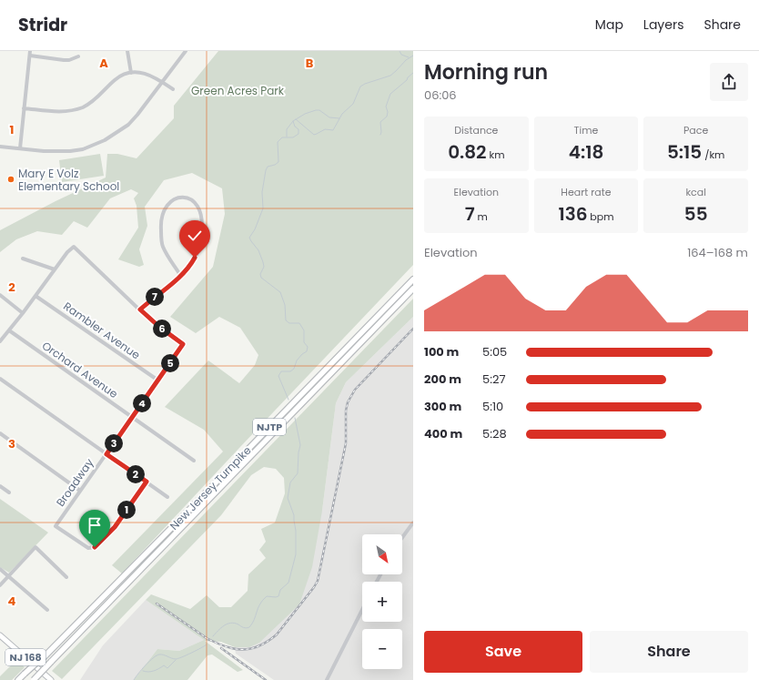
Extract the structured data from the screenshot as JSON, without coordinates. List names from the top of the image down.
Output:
{
  "streets": {
    "highway": ["NJTP", "New Jersey Turnpike"],
    "main road": ["NJ 168"],
    "street": ["Rambler Avenue", "Orchard Avenue", "Broadway"]
  },
  "crossings": [
    ["Rambler Avenue", "Broadway"],
    ["Orchard Avenue", "Broadway"]
  ],
  "parks": ["Green Acres Park"],
  "places": ["Mary E Volz Elementary School"],
  "north": "bottom right",
  "page": {
    "header": "Stridr",
    "nav": ["Map", "Layers", "Share"],
    "heading": ["Morning run", "06:06"],
    "stats": [
      ["Distance", "0.82 km"],
      ["Time", "4:18"],
      ["Pace", "5:15 /km"],
      ["Elevation", "7 m"],
      ["Heart rate", "136 bpm"],
      ["kcal", "55"]
    ],
    "chart": ["Elevation", "164–168 m"],
    "pins": [
      "7",
      "6",
      "5",
      "4",
      "3",
      "2",
      "1"
    ],
    "list": [
      {
        "name": "100 m",
        "note": "5:05"
      },
      {
        "name": "200 m",
        "note": "5:27"
      },
      {
        "name": "300 m",
        "note": "5:10"
      },
      {
        "name": "400 m",
        "note": "5:28"
      }
    ],
    "map_buttons": ["+", "−"],
    "buttons": ["Save", "Share"]
  },
  "grid": {
    "columns": ["A", "B"],
    "rows": [
      "1",
      "2",
      "3",
      "4"
    ]
  }
}
